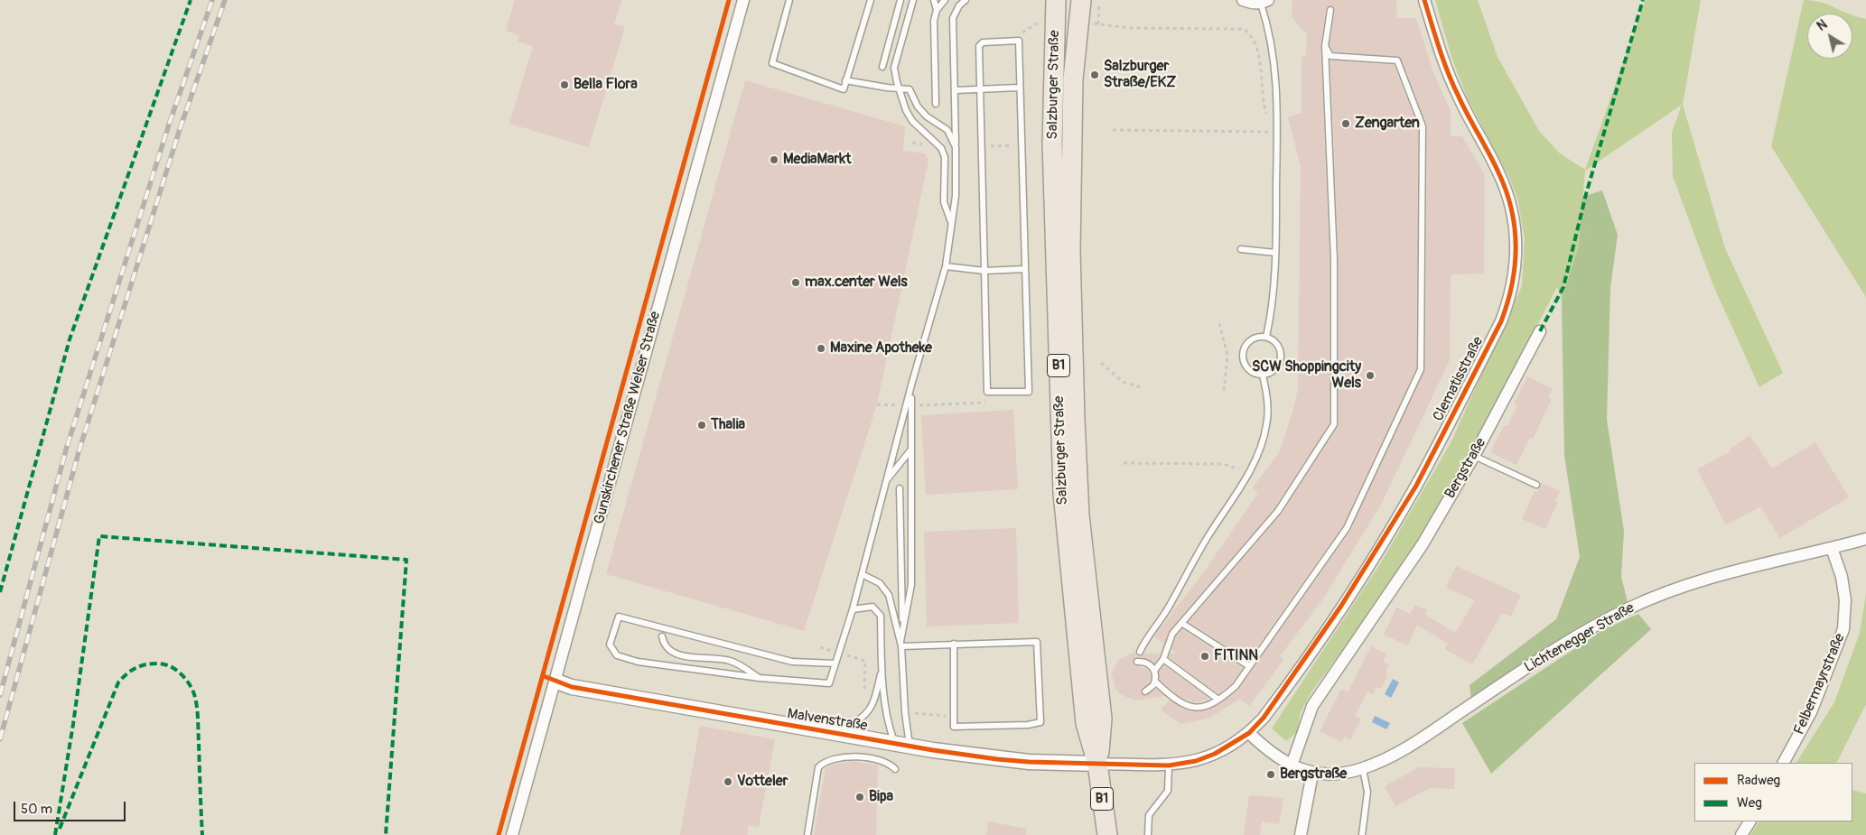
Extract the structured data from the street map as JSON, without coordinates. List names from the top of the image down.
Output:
{
  "streets": {
    "main road": ["Salzburger Straße", "B1"],
    "street": [
      "Clematisstraße",
      "Gunskirchener Straße Welser Straße",
      "Bergstraße",
      "Lichtenegger Straße",
      "Felbermayrstraße",
      "Malvenstraße"
    ]
  },
  "crossings": [
    ["Salzburger Straße", "Malvenstraße"],
    ["Clematisstraße", "Lichtenegger Straße"],
    ["Gunskirchener Straße Welser Straße", "Malvenstraße"],
    ["Bergstraße", "Lichtenegger Straße"],
    ["Lichtenegger Straße", "Felbermayrstraße"]
  ],
  "places": [
    "Salzburger Straße/EKZ",
    "Bella Flora",
    "Zengarten",
    "MediaMarkt",
    "max.center Wels",
    "Maxine Apotheke",
    "SCW Shoppingcity Wels",
    "Thalia",
    "FITINN",
    "Bergstraße",
    "Votteler",
    "Bipa"
  ],
  "legend": ["Radweg", "Weg"],
  "scale_bar": "50 m",
  "north": "top left"
}
